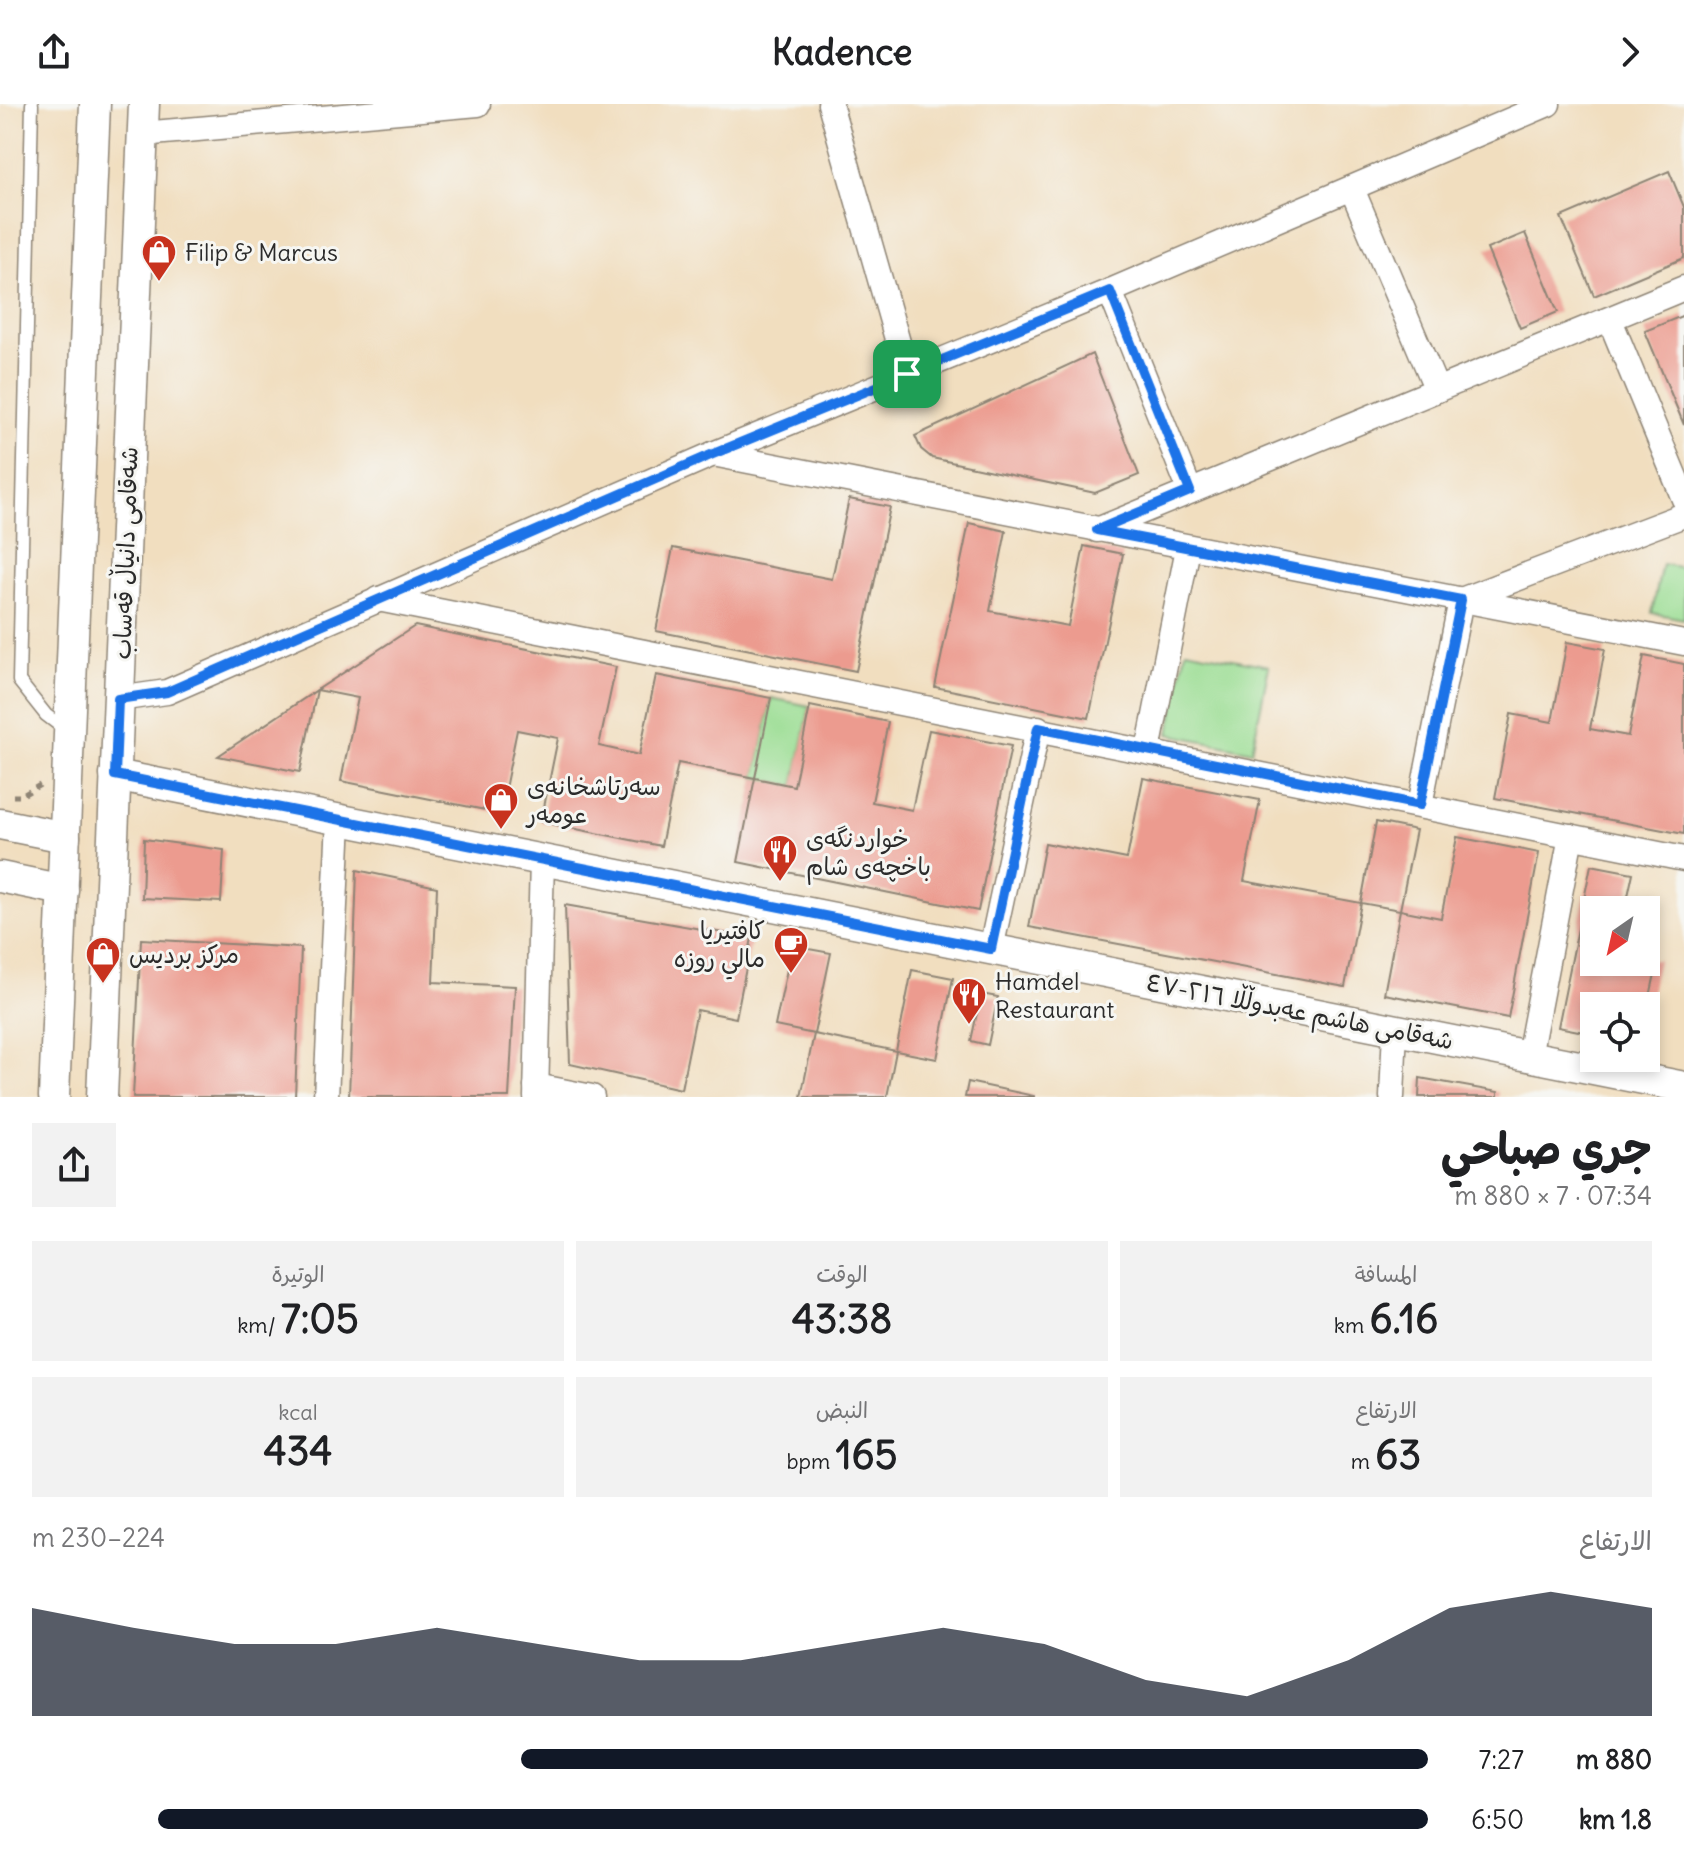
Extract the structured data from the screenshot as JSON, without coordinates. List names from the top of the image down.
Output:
{
  "streets": {
    "street": ["شەقامی دانیاڵ قەساب", "شەقامی هاشم عەبدوڵڵا ٢١٦-٤٧"]
  },
  "crossings": [
    ["شەقامی دانیاڵ قەساب", "شەقامی هاشم عەبدوڵڵا ٢١٦-٤٧"]
  ],
  "places": {
    "shop": ["Filip & Marcus", "سەرتاشخانەی عومەر", "مرکز بردیس"],
    "restaurant": ["خواردنگەی باخچەی شام", "Hamdel Restaurant"],
    "cafe": ["كافتيريا مالي روزه"]
  },
  "north": "bottom left",
  "page": {
    "header": "Kadence",
    "heading": ["جري صباحي", "07:34 · 7 × 880 m"],
    "stats": [
      ["المسافة", "6.16 km"],
      ["الوقت", "43:38"],
      ["الوتيرة", "7:05 /km"],
      ["الارتفاع", "63 m"],
      ["النبض", "165 bpm"],
      ["kcal", "434"]
    ],
    "chart": ["الارتفاع", "224–230 m"],
    "list": [
      {
        "name": "880 m",
        "note": "7:27"
      },
      {
        "name": "1.8 km",
        "note": "6:50"
      }
    ]
  }
}
